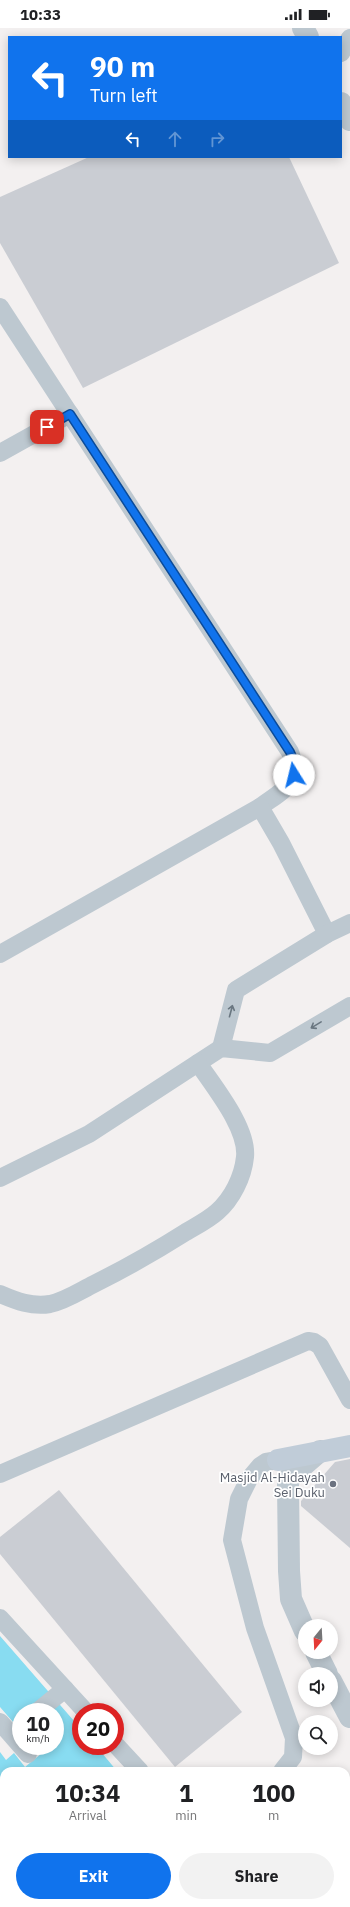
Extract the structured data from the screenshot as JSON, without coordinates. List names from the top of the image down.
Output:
{
  "places": ["Masjid Al-Hidayah Sei Duku"],
  "north": "bottom",
  "page": {
    "status": "10:33",
    "turn": ["90 m", "Turn left"],
    "speed": "10 km/h",
    "limit": "20",
    "eta": [
      "10:34",
      "Arrival",
      "1",
      "min",
      "100",
      "m"
    ],
    "buttons": ["Exit", "Share"]
  }
}
